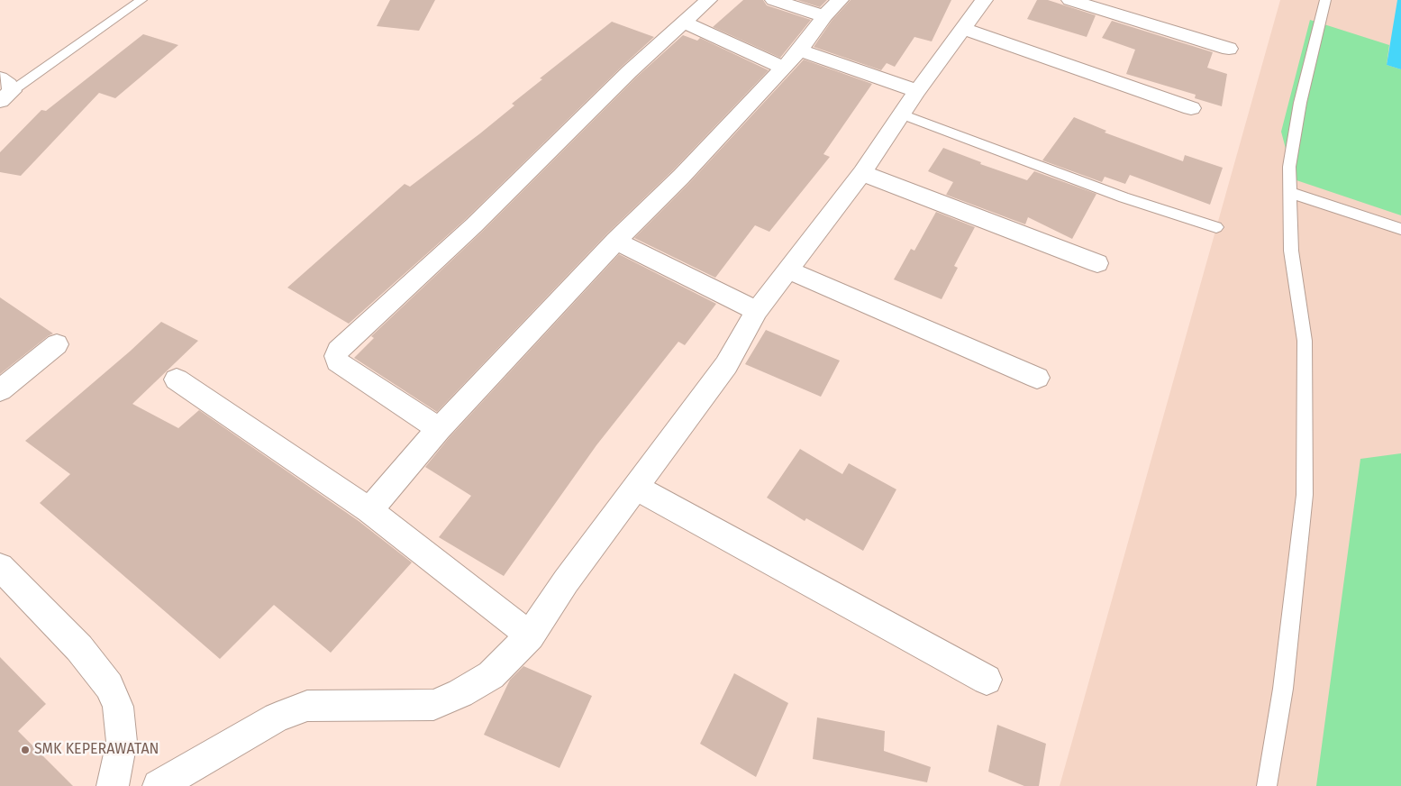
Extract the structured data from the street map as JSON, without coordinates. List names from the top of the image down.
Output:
{
  "places": ["SMK KEPERAWATAN"]
}
